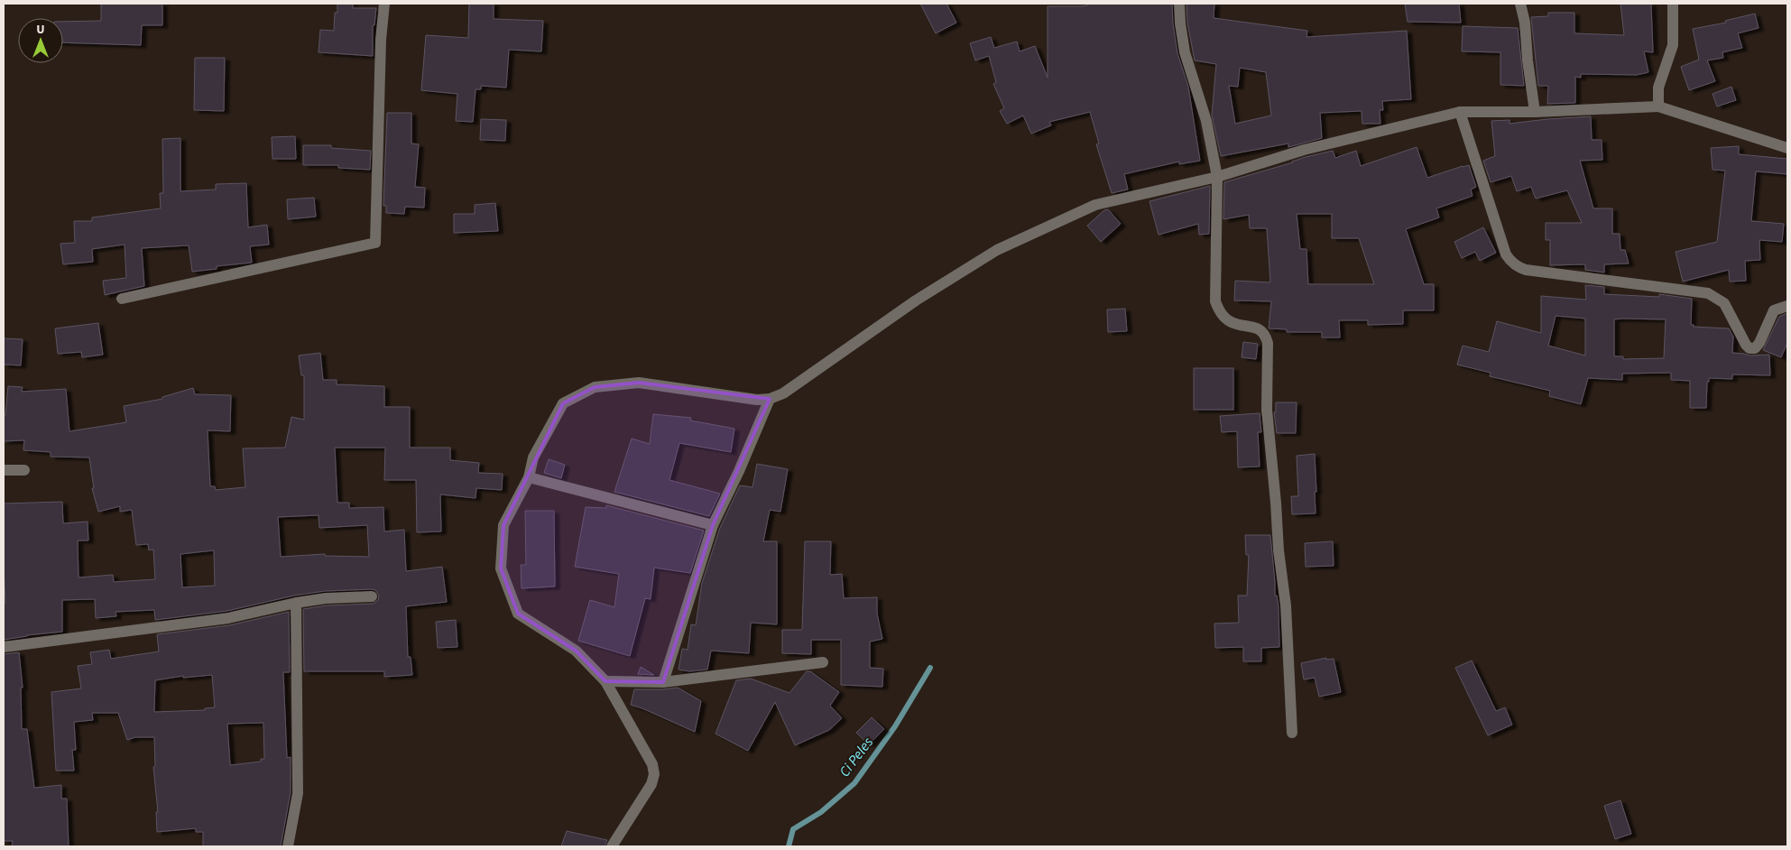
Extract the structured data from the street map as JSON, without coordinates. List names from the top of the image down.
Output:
{
  "water": ["Ci Peles"],
  "north": "top"
}
